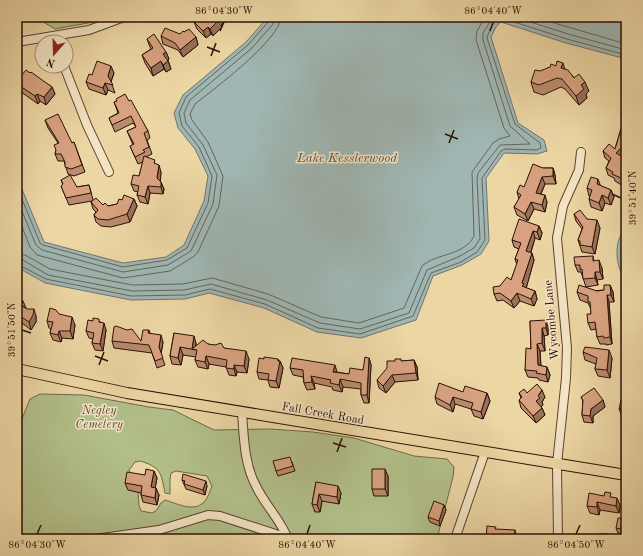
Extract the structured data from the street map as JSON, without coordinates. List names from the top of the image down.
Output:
{
  "streets": {
    "main road": ["Fall Creek Road"],
    "street": ["Wycombe Lane"]
  },
  "crossings": [
    ["Wycombe Lane", "Fall Creek Road"]
  ],
  "water": ["Lake Kesslerwood"],
  "parks": ["Negley Cemetery"],
  "north": "bottom",
  "coordinates": [
    "86°04'30\"W",
    "86°04'40\"W",
    "39°51'40\"N",
    "39°51'50\"N",
    "86°04'50\"W"
  ]
}
